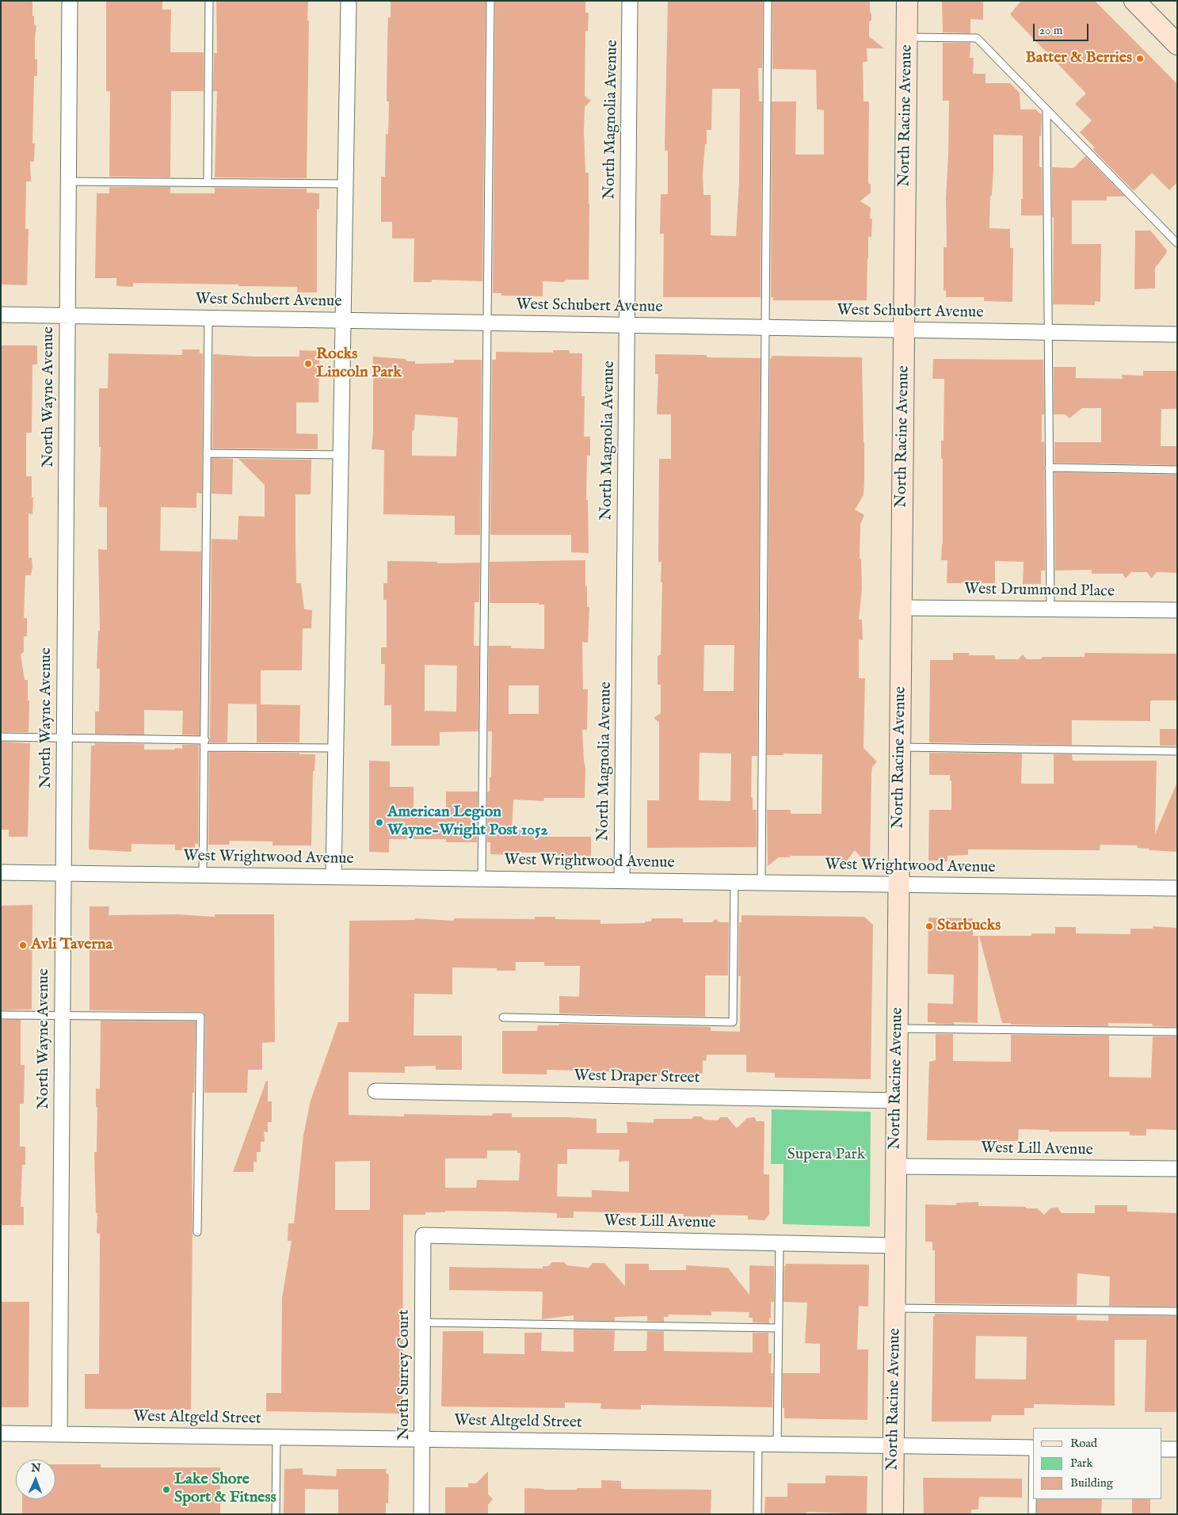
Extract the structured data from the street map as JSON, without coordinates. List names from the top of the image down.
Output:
{
  "streets": {
    "street": [
      "North Racine Avenue",
      "North Magnolia Avenue",
      "West Schubert Avenue",
      "North Wayne Avenue",
      "West Drummond Place",
      "West Wrightwood Avenue",
      "West Draper Street",
      "West Lill Avenue",
      "North Surrey Court",
      "West Altgeld Street"
    ]
  },
  "crossings": [
    ["North Racine Avenue", "West Schubert Avenue"],
    ["North Racine Avenue", "West Drummond Place"],
    ["North Racine Avenue", "West Wrightwood Avenue"],
    ["North Racine Avenue", "West Draper Street"],
    ["North Racine Avenue", "West Lill Avenue"],
    ["North Racine Avenue", "West Altgeld Street"],
    ["North Magnolia Avenue", "West Schubert Avenue"],
    ["North Magnolia Avenue", "West Wrightwood Avenue"],
    ["West Schubert Avenue", "North Wayne Avenue"],
    ["North Wayne Avenue", "West Wrightwood Avenue"],
    ["North Wayne Avenue", "West Altgeld Street"],
    ["West Lill Avenue", "North Surrey Court"],
    ["North Surrey Court", "West Altgeld Street"]
  ],
  "parks": ["Supera Park"],
  "places": [
    "Batter & Berries",
    "Rocks Lincoln Park",
    "American Legion Wayne-Wright Post 1052",
    "Starbucks",
    "Avli Taverna",
    "Lake Shore Sport & Fitness"
  ],
  "legend": ["Road", "Park", "Building"],
  "scale_bar": "20 m",
  "north": "top"
}
